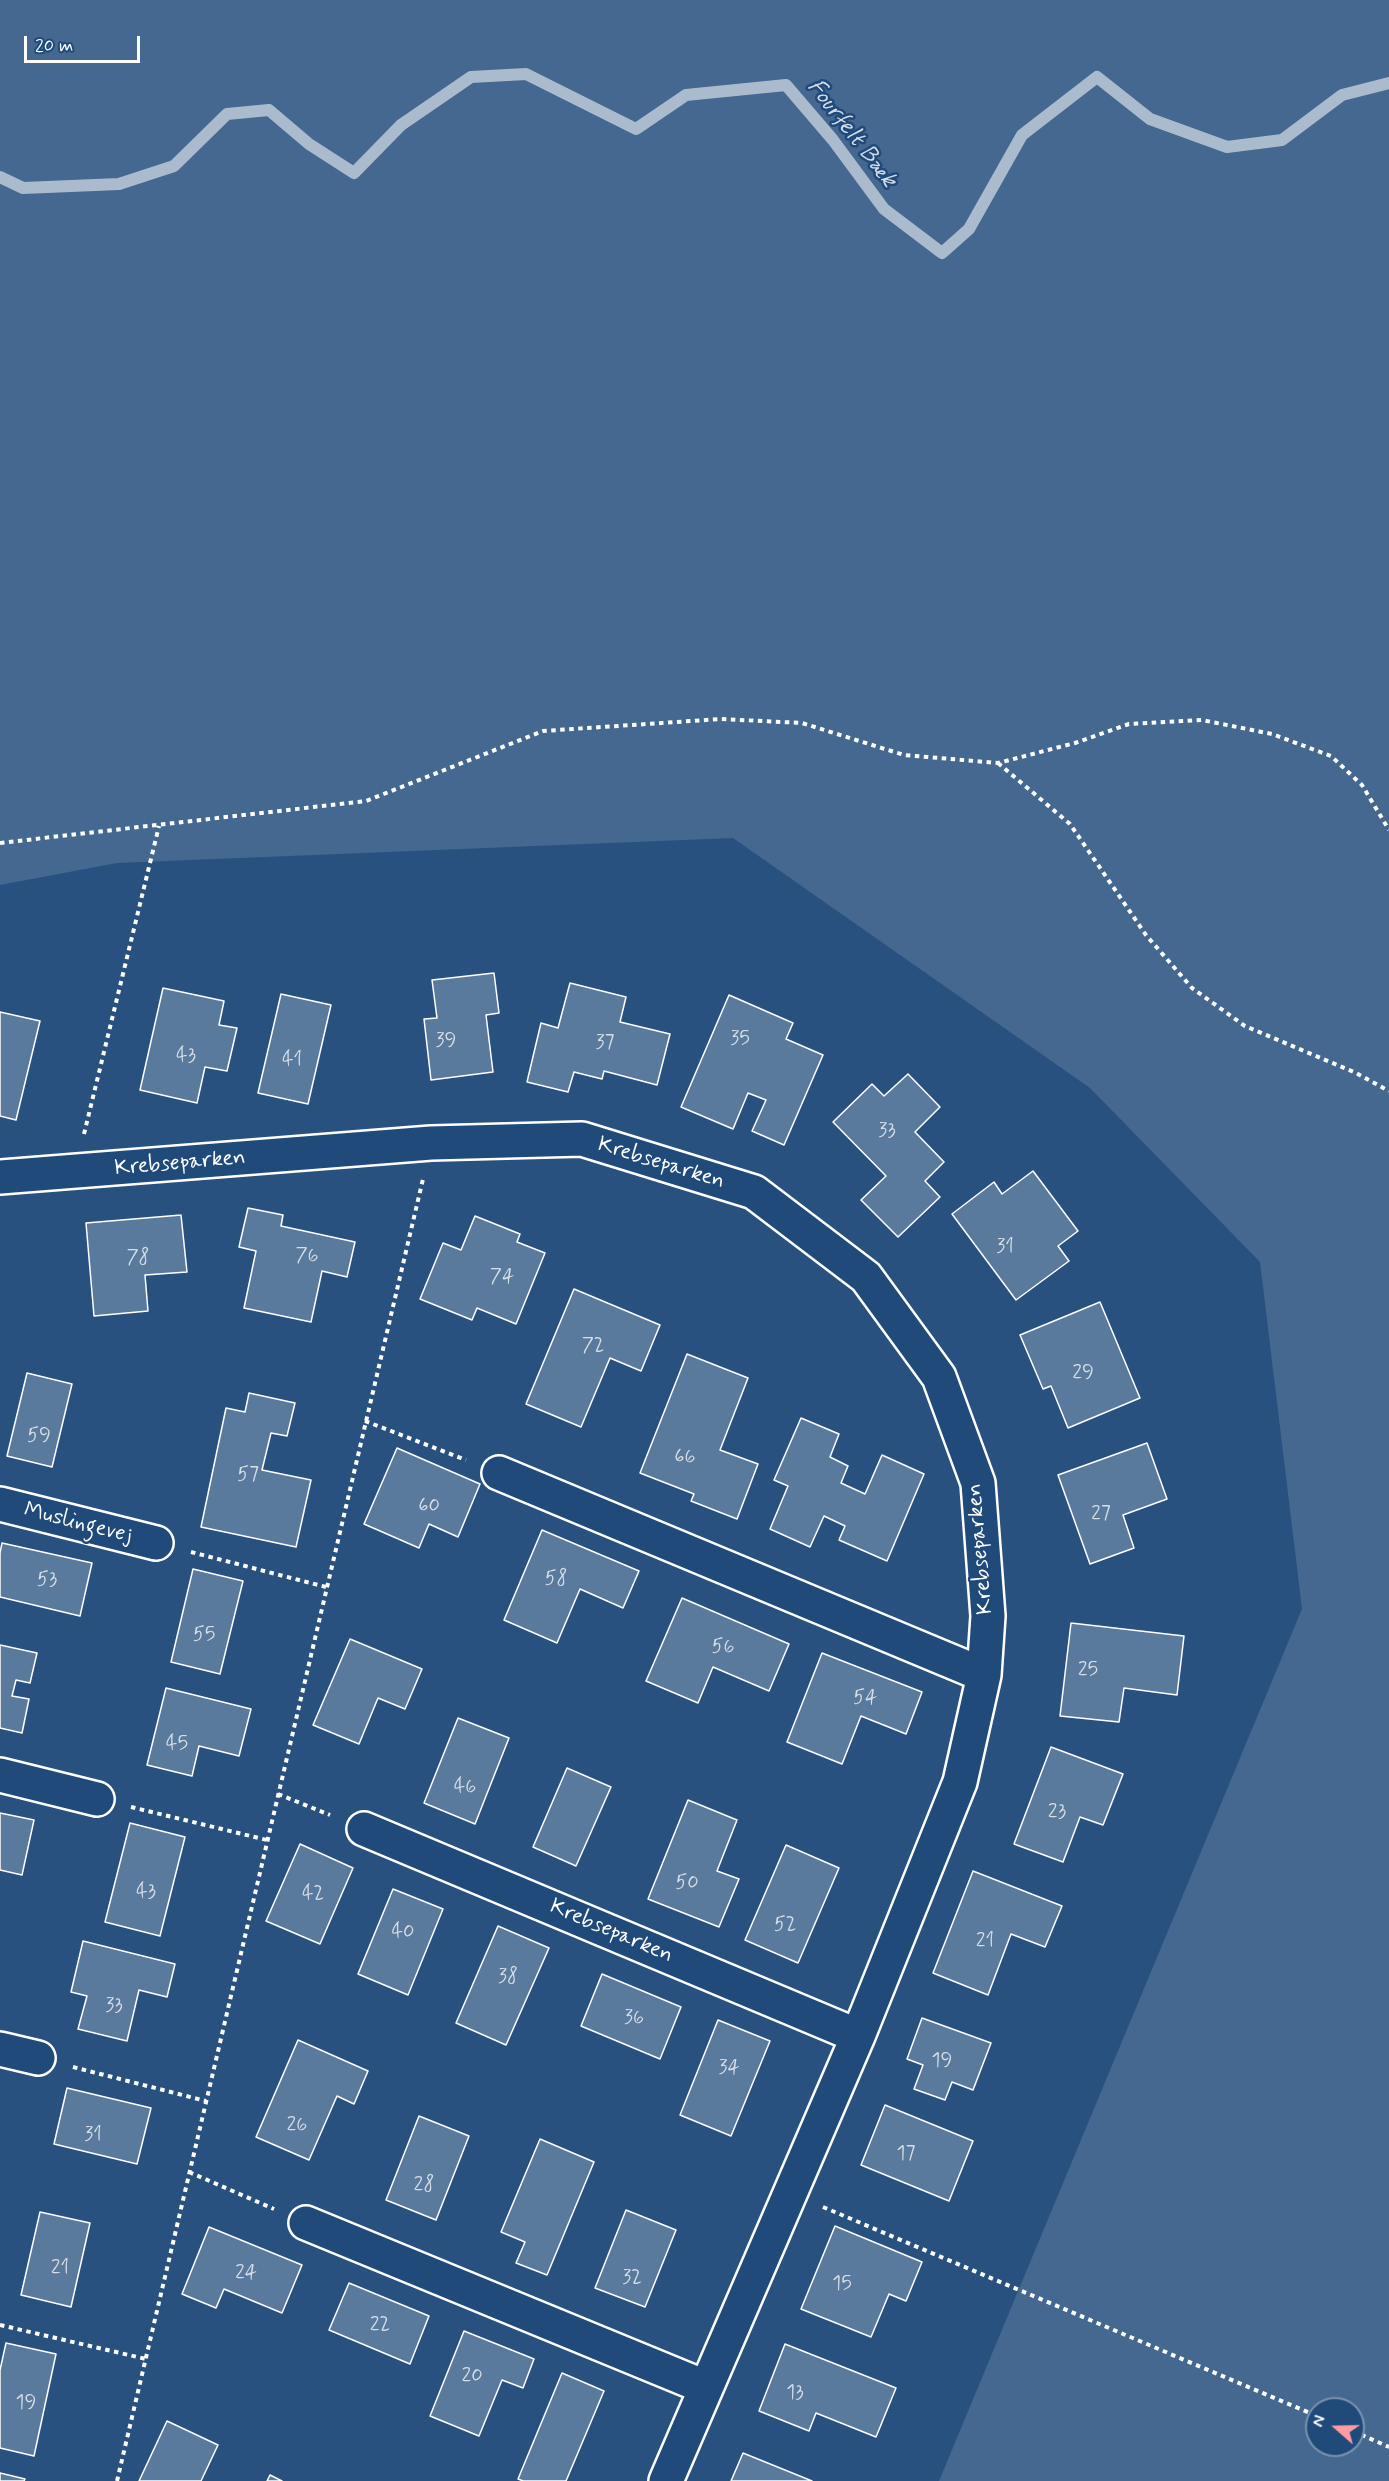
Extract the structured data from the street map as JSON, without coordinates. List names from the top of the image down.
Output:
{
  "streets": {
    "street": ["Krebseparken", "Muslingevej"]
  },
  "water": ["Fourfelt Bæk"],
  "house_numbers": [
    "35",
    "39",
    "37",
    "43",
    "41",
    "33",
    "31",
    "76",
    "78",
    "74",
    "72",
    "29",
    "59",
    "66",
    "57",
    "60",
    "27",
    "58",
    "53",
    "55",
    "56",
    "25",
    "54",
    "45",
    "46",
    "23",
    "50",
    "43",
    "42",
    "52",
    "40",
    "21",
    "38",
    "33",
    "36",
    "19",
    "34",
    "26",
    "31",
    "17",
    "28",
    "21",
    "24",
    "32",
    "15",
    "22",
    "20",
    "13",
    "19"
  ],
  "scale_bar": "20 m",
  "north": "left"
}
